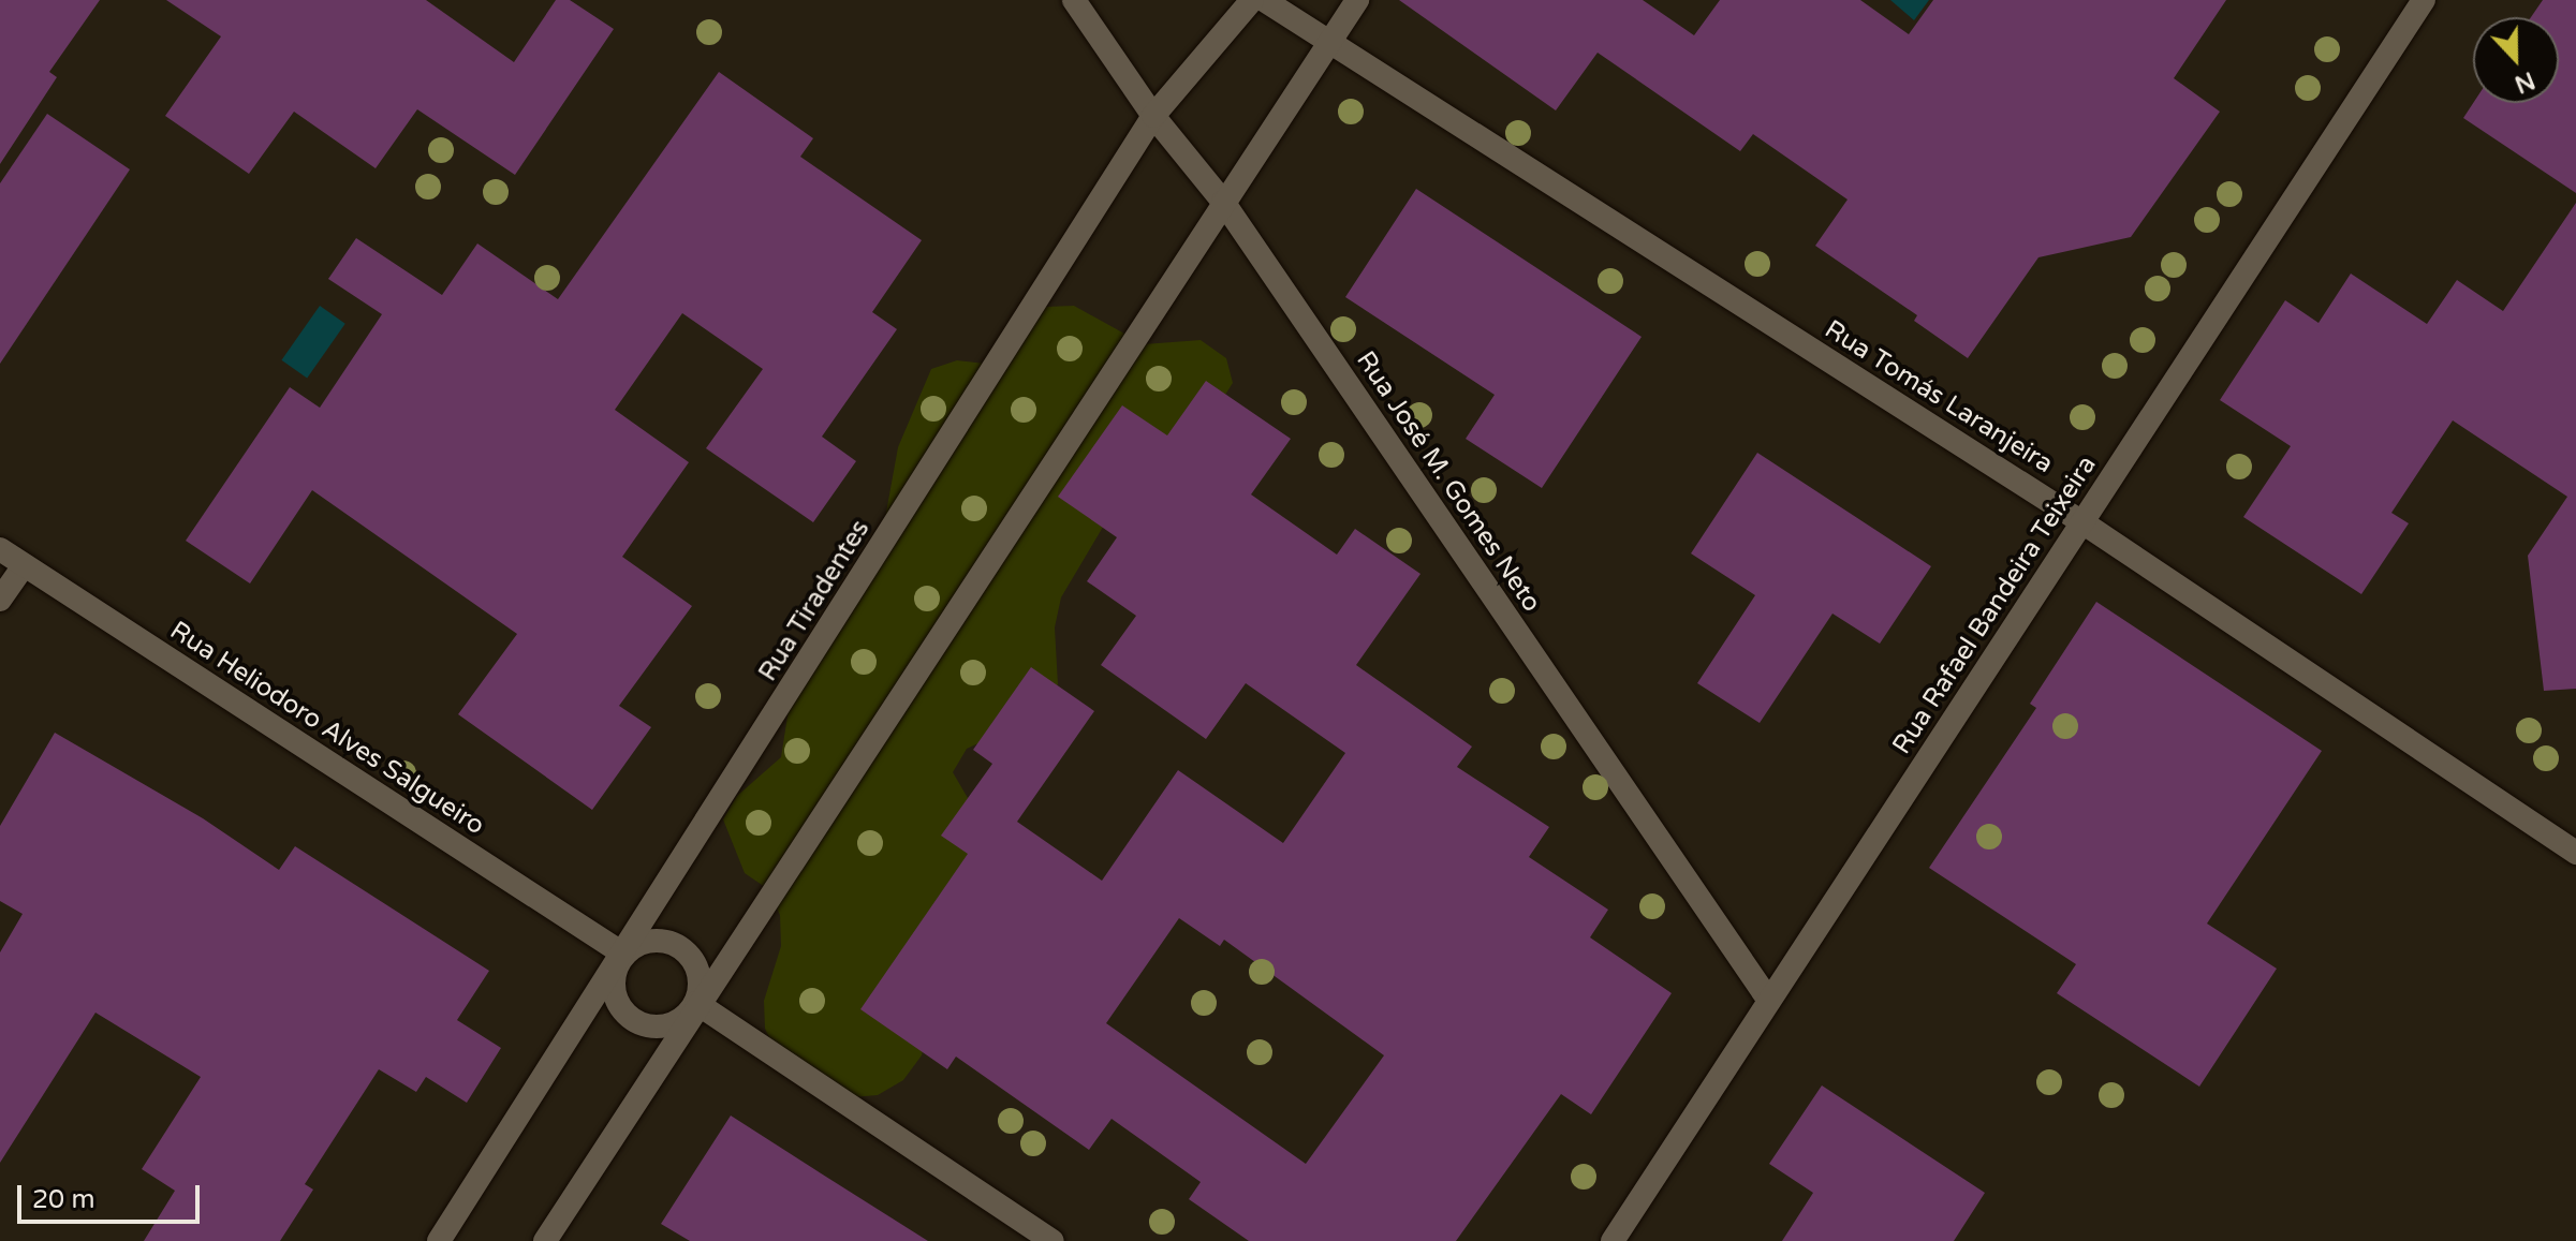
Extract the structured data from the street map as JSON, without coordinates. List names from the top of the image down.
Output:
{
  "streets": {
    "main road": [
      "Rua Tomás Laranjeira",
      "Rua José M. Gomes Neto",
      "Rua Tiradentes",
      "Rua Rafael Bandeira Teixeira",
      "Rua Heliodoro Alves Salgueiro"
    ]
  },
  "crossings": [
    ["Rua Tomás Laranjeira", "Rua Rafael Bandeira Teixeira"],
    ["Rua José M. Gomes Neto", "Rua Tiradentes"],
    ["Rua José M. Gomes Neto", "Rua Rafael Bandeira Teixeira"],
    ["Rua Tiradentes", "Rua Heliodoro Alves Salgueiro"]
  ],
  "scale_bar": "20 m",
  "north": "bottom"
}
